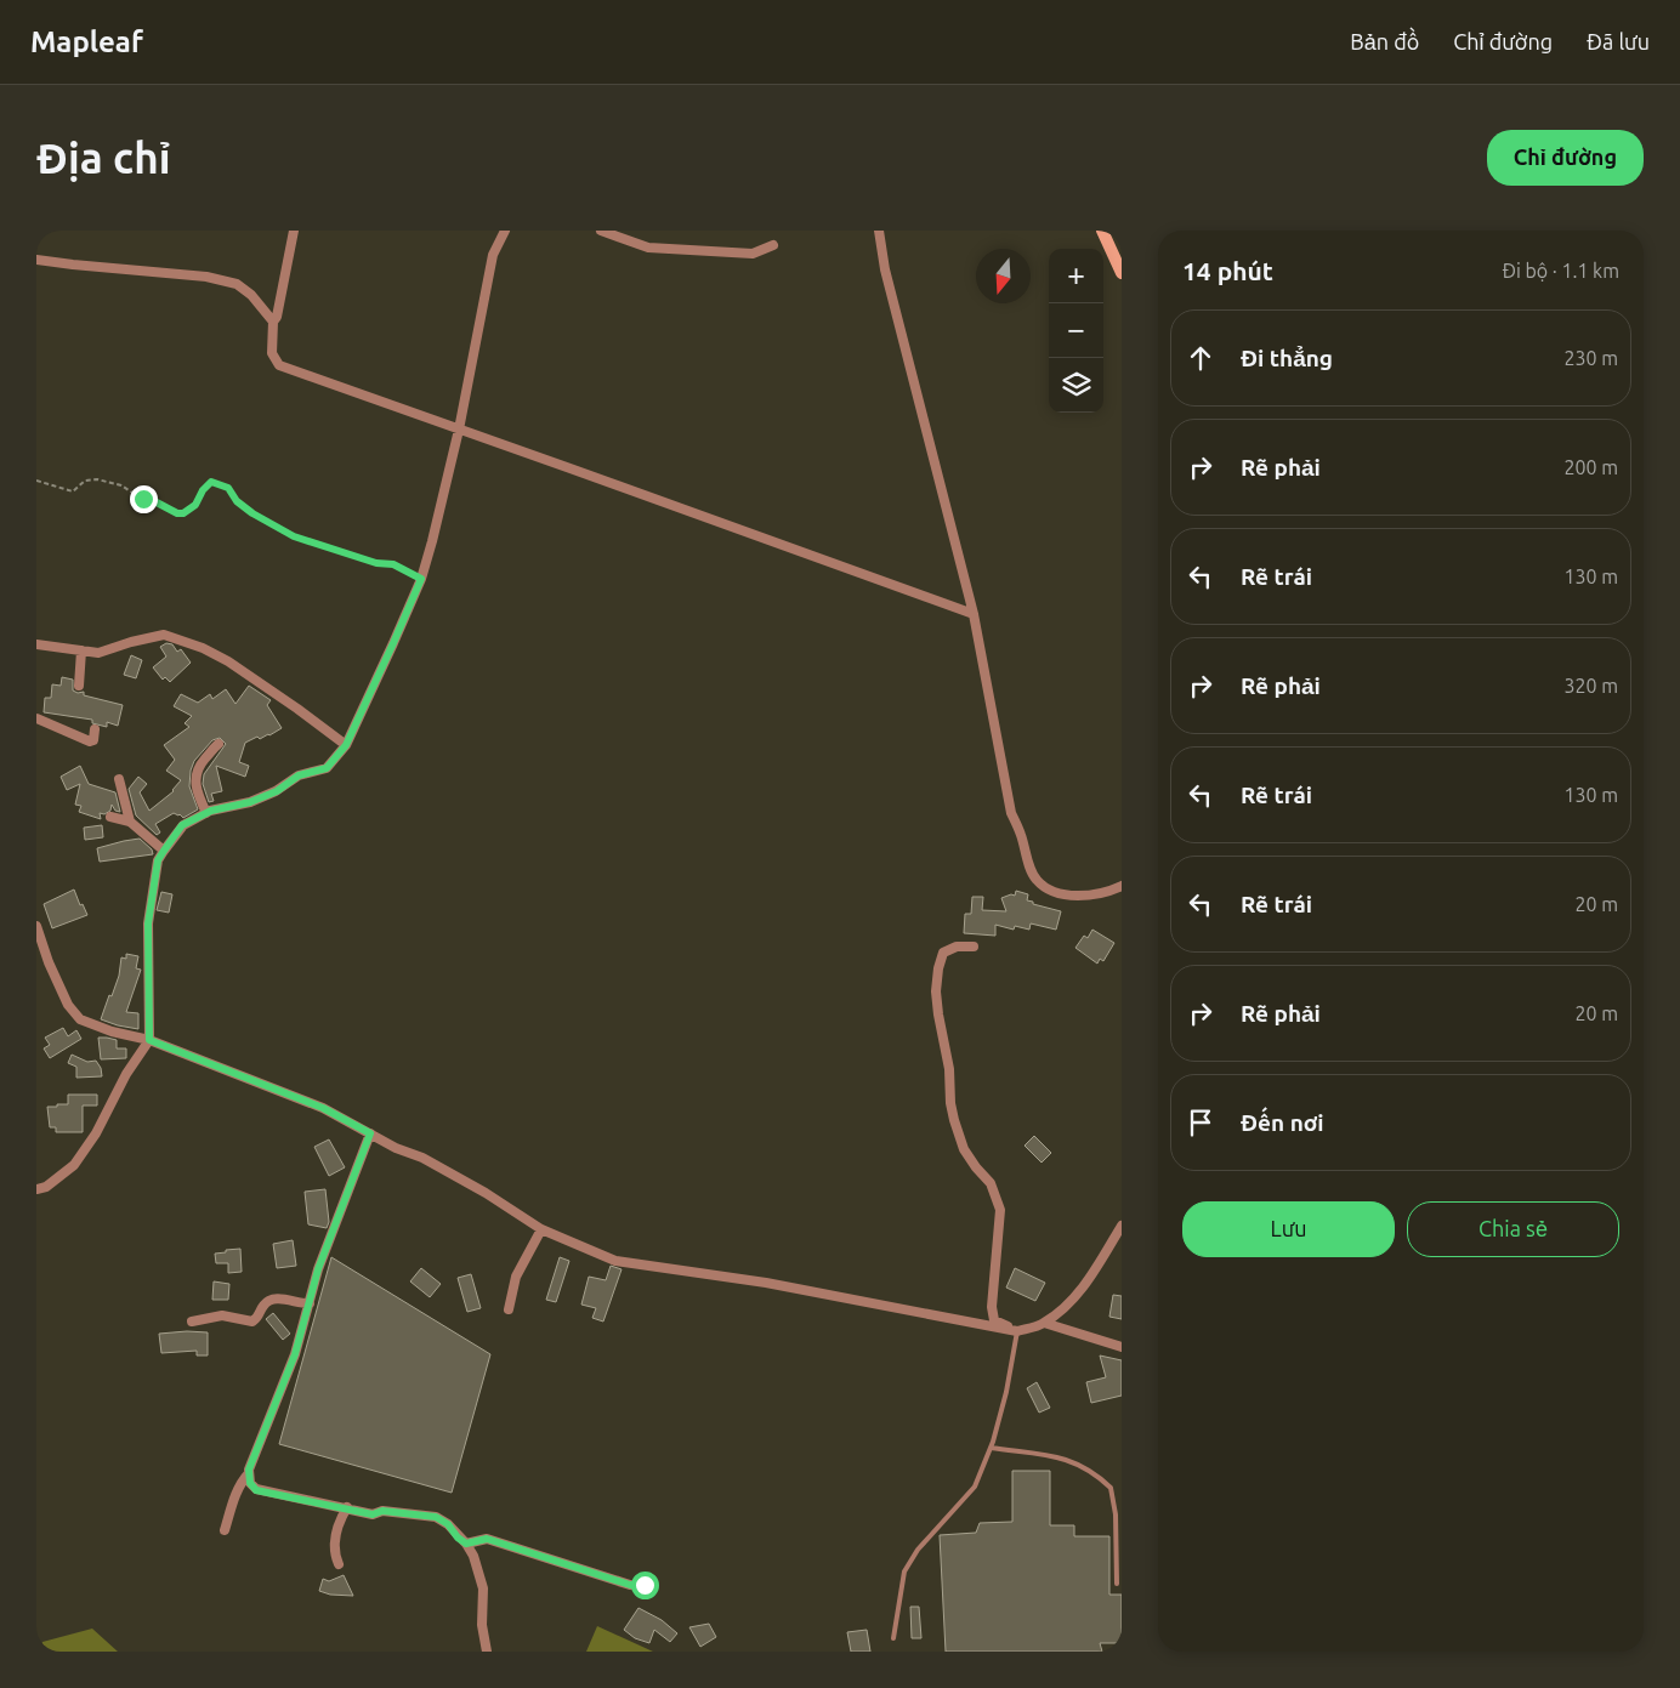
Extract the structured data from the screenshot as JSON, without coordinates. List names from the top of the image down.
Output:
{
  "north": "bottom",
  "page": {
    "header": "Mapleaf",
    "nav": ["Bản đồ", "Chỉ đường", "Đã lưu"],
    "buttons": [
      "Chỉ đường",
      ["Lưu", "Chia sẻ"]
    ],
    "title": "Địa chỉ",
    "heading": ["14 phút", "Đi bộ · 1.1 km"],
    "map_buttons": ["+", "−"],
    "list": [
      ["Đi thẳng", "230 m"],
      ["Rẽ phải", "200 m"],
      ["Rẽ trái", "130 m"],
      ["Rẽ phải", "320 m"],
      ["Rẽ trái", "130 m"],
      ["Rẽ trái", "20 m"],
      ["Rẽ phải", "20 m"],
      "Đến nơi"
    ]
  }
}
